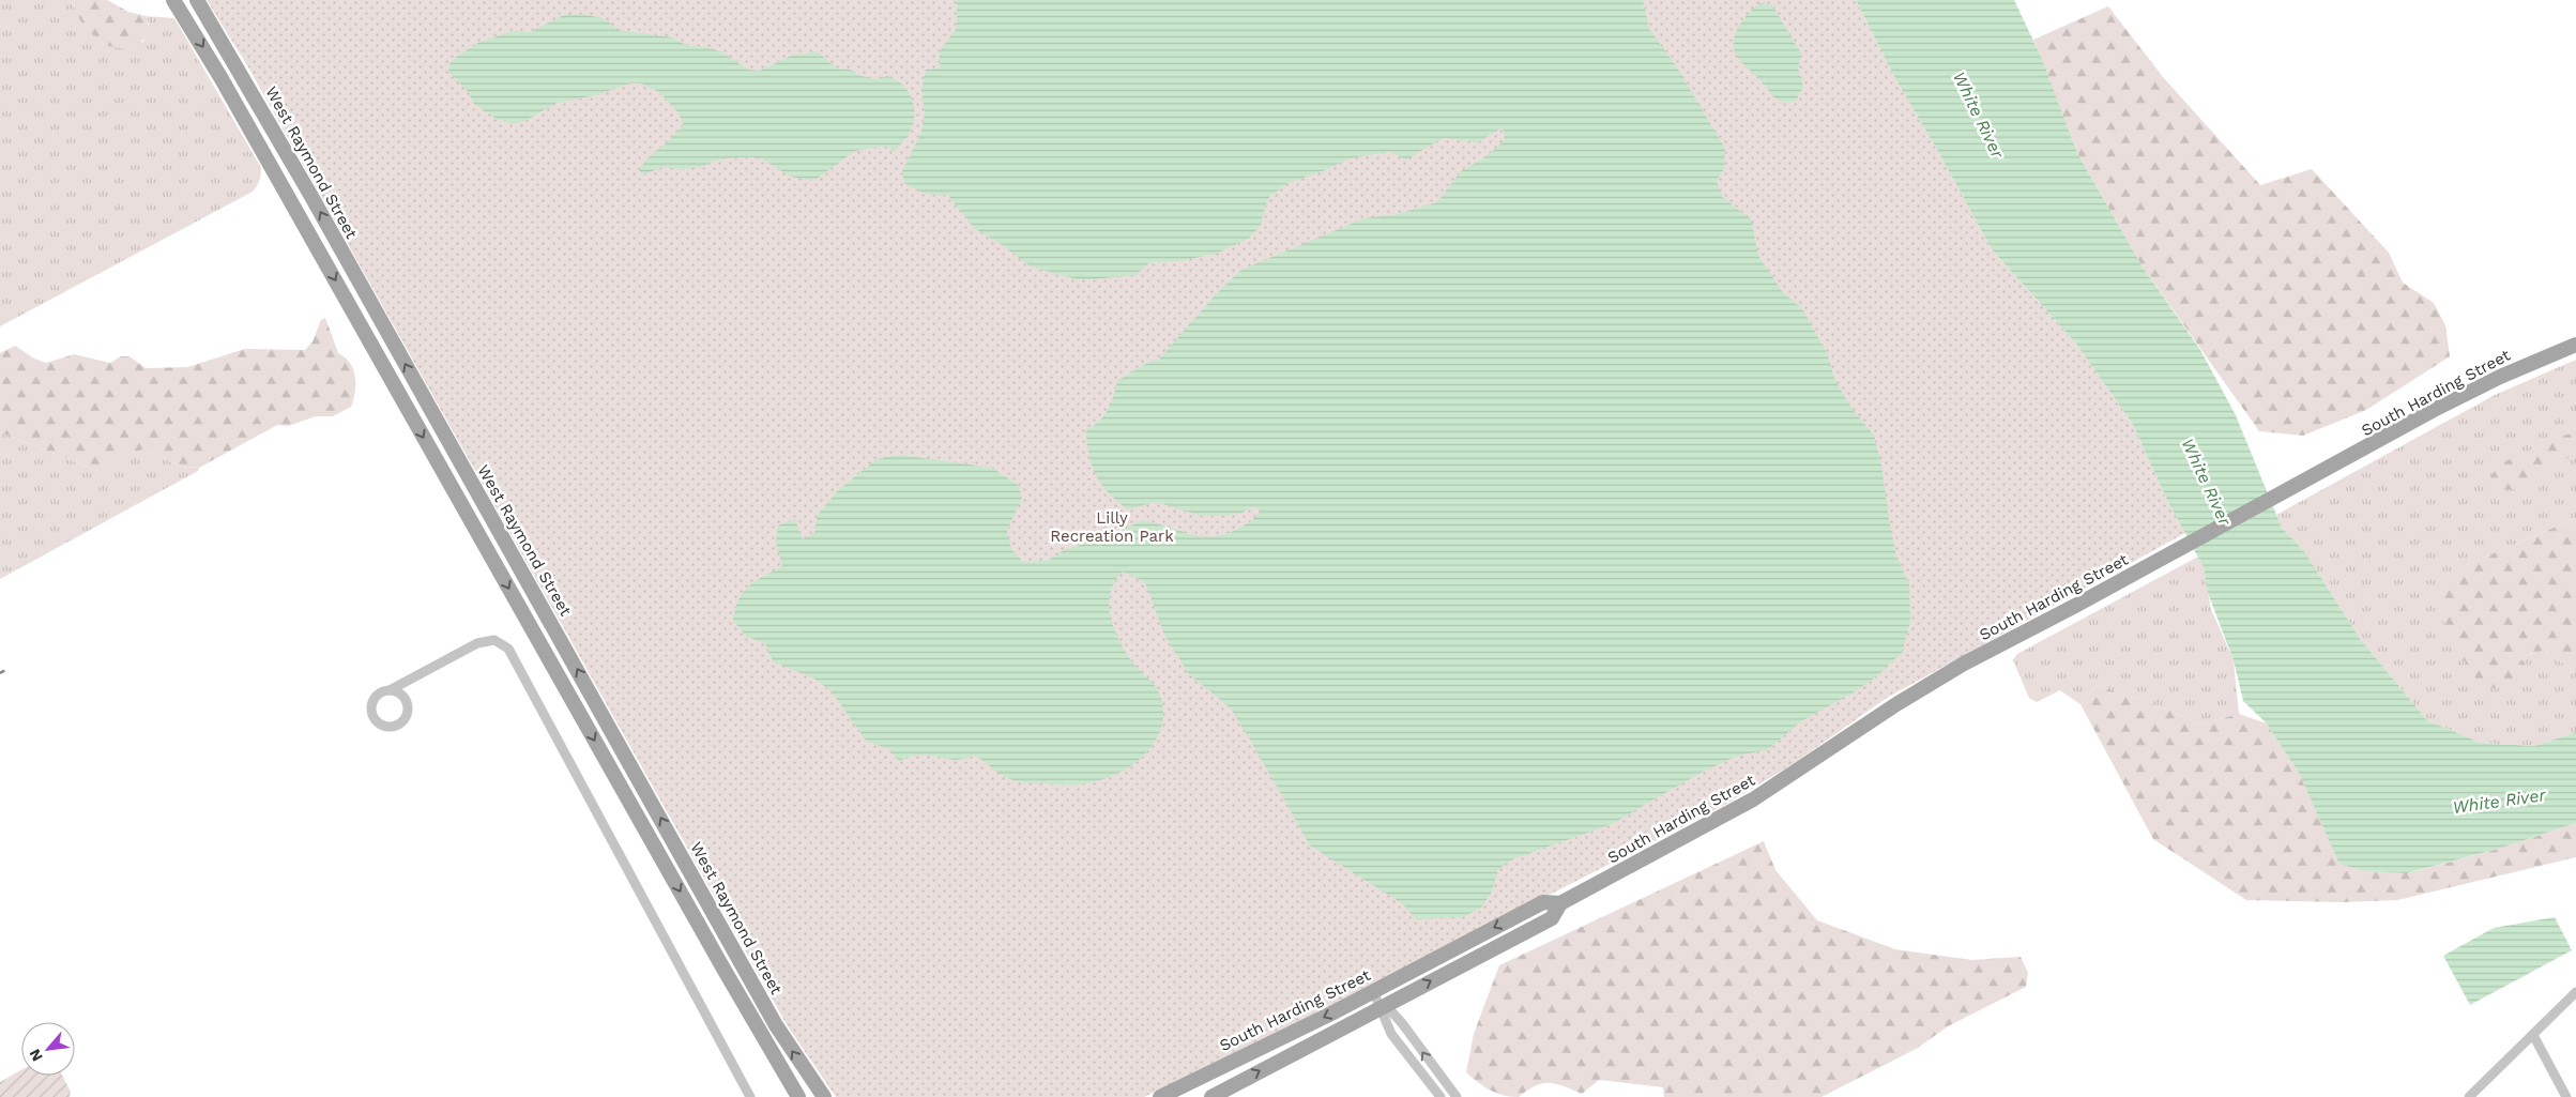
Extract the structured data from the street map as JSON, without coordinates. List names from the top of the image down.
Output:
{
  "streets": {
    "main road": ["West Raymond Street", "South Harding Street"]
  },
  "water": ["White River"],
  "parks": ["Lilly Recreation Park"],
  "north": "bottom left"
}
